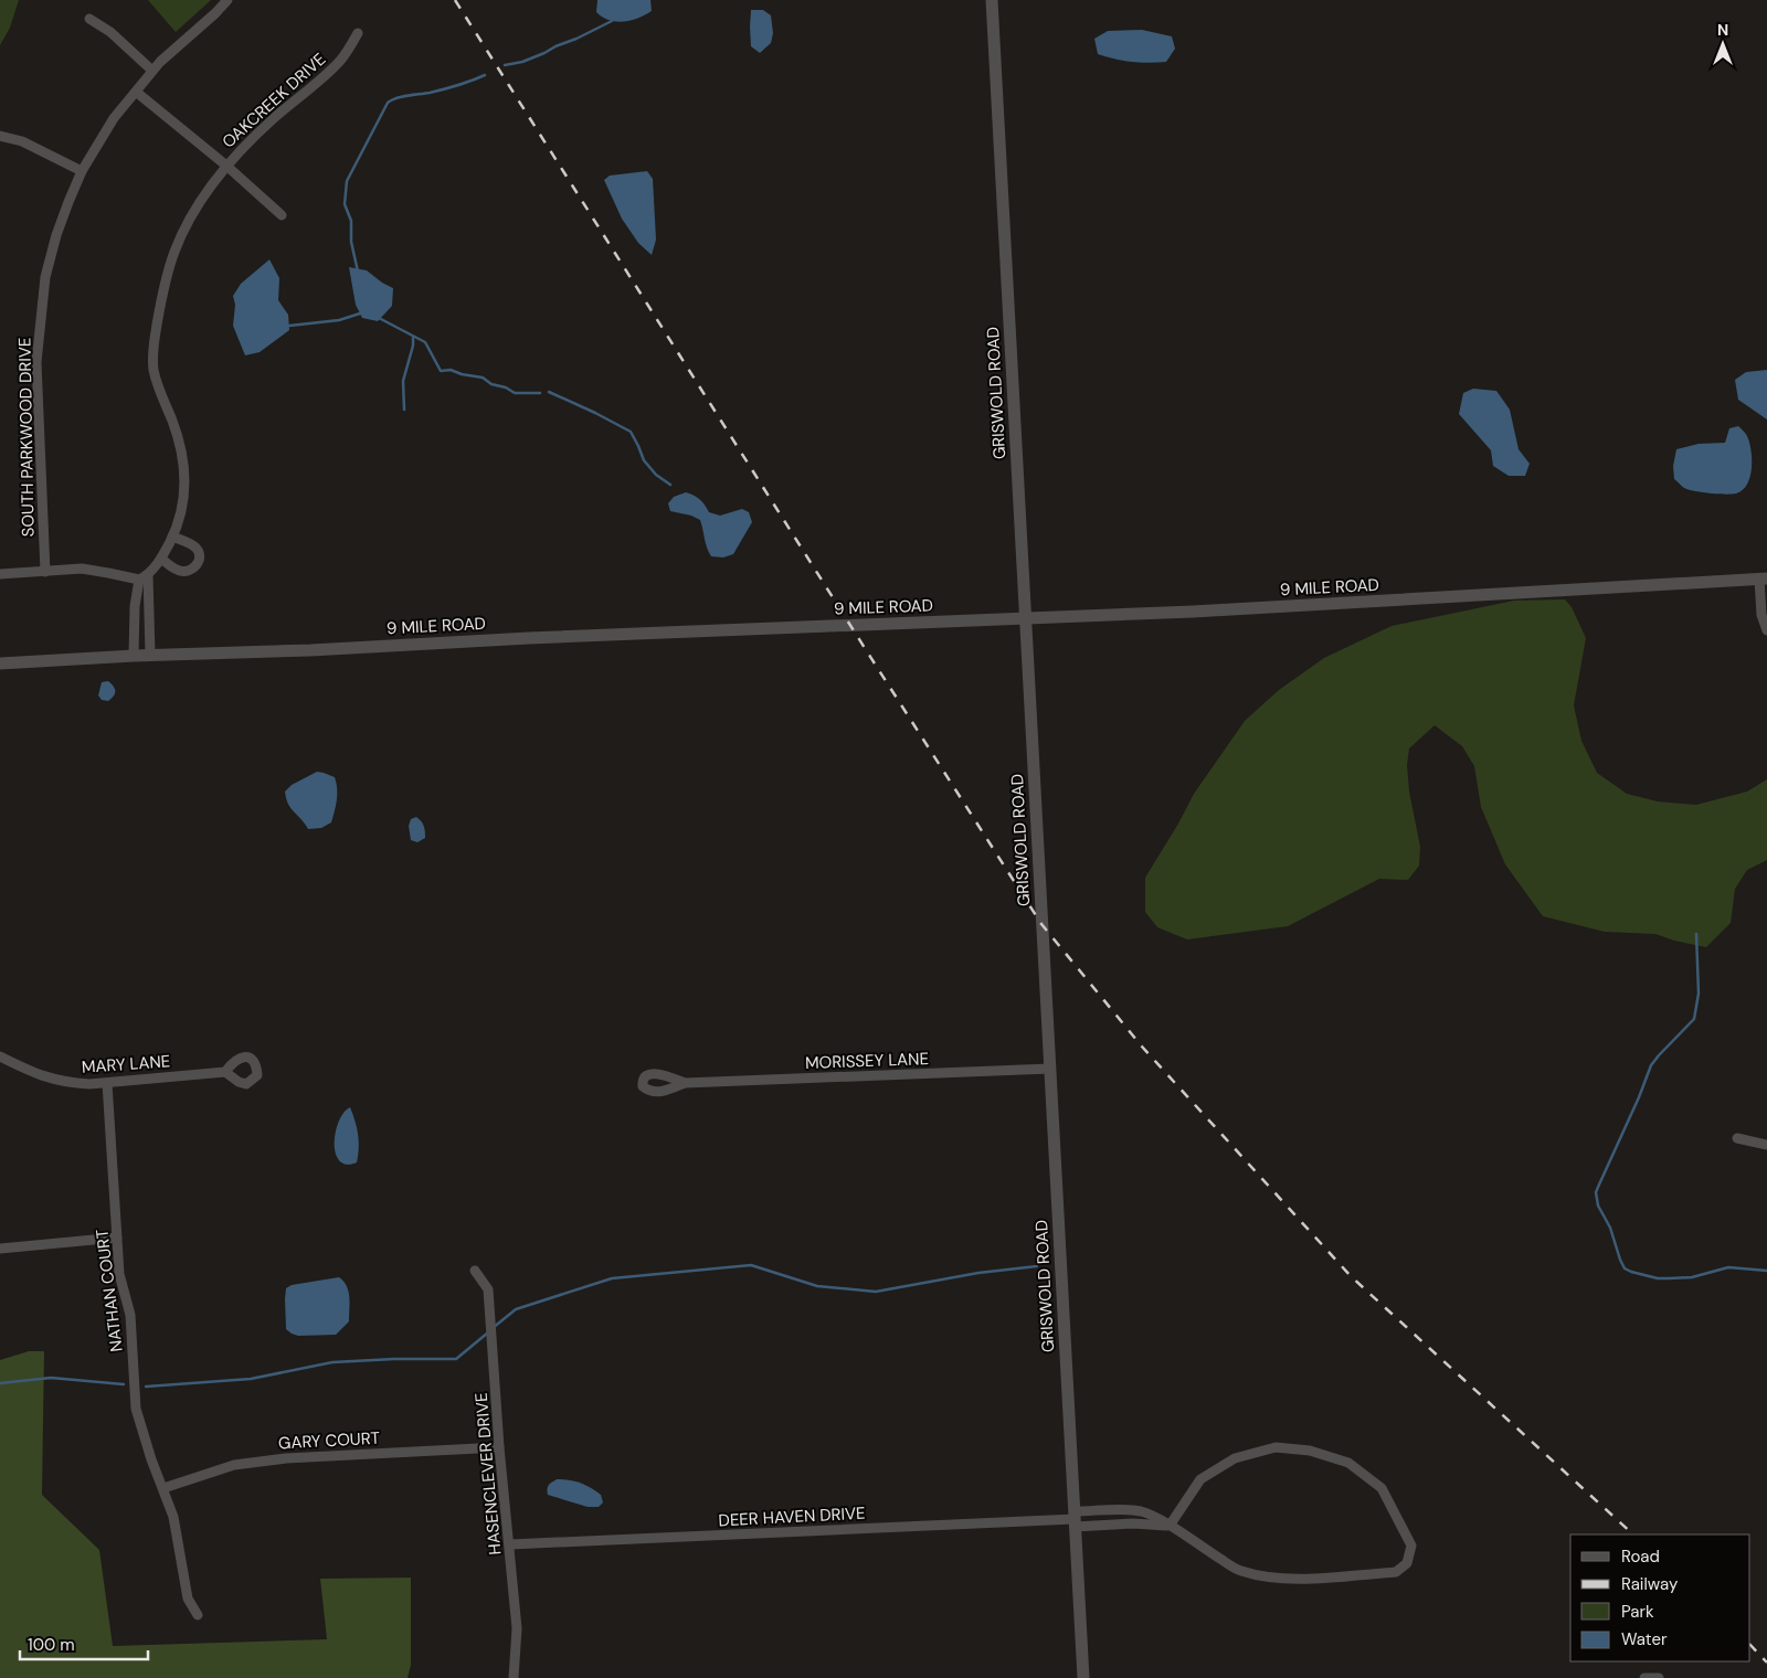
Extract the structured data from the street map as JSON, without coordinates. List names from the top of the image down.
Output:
{
  "streets": {
    "street": [
      "OAKCREEK DRIVE",
      "GRISWOLD ROAD",
      "SOUTH PARKWOOD DRIVE",
      "9 MILE ROAD",
      "MORISSEY LANE",
      "MARY LANE",
      "NATHAN COURT",
      "GARY COURT",
      "HASENCLEVER DRIVE",
      "DEER HAVEN DRIVE"
    ]
  },
  "crossings": [
    ["OAKCREEK DRIVE", "9 MILE ROAD"],
    ["GRISWOLD ROAD", "9 MILE ROAD"],
    ["GRISWOLD ROAD", "MORISSEY LANE"],
    ["GRISWOLD ROAD", "DEER HAVEN DRIVE"],
    ["MARY LANE", "NATHAN COURT"],
    ["NATHAN COURT", "GARY COURT"],
    ["GARY COURT", "HASENCLEVER DRIVE"],
    ["HASENCLEVER DRIVE", "DEER HAVEN DRIVE"]
  ],
  "legend": [
    "Road",
    "Railway",
    "Park",
    "Water"
  ],
  "scale_bar": "100 m",
  "north": "top"
}
